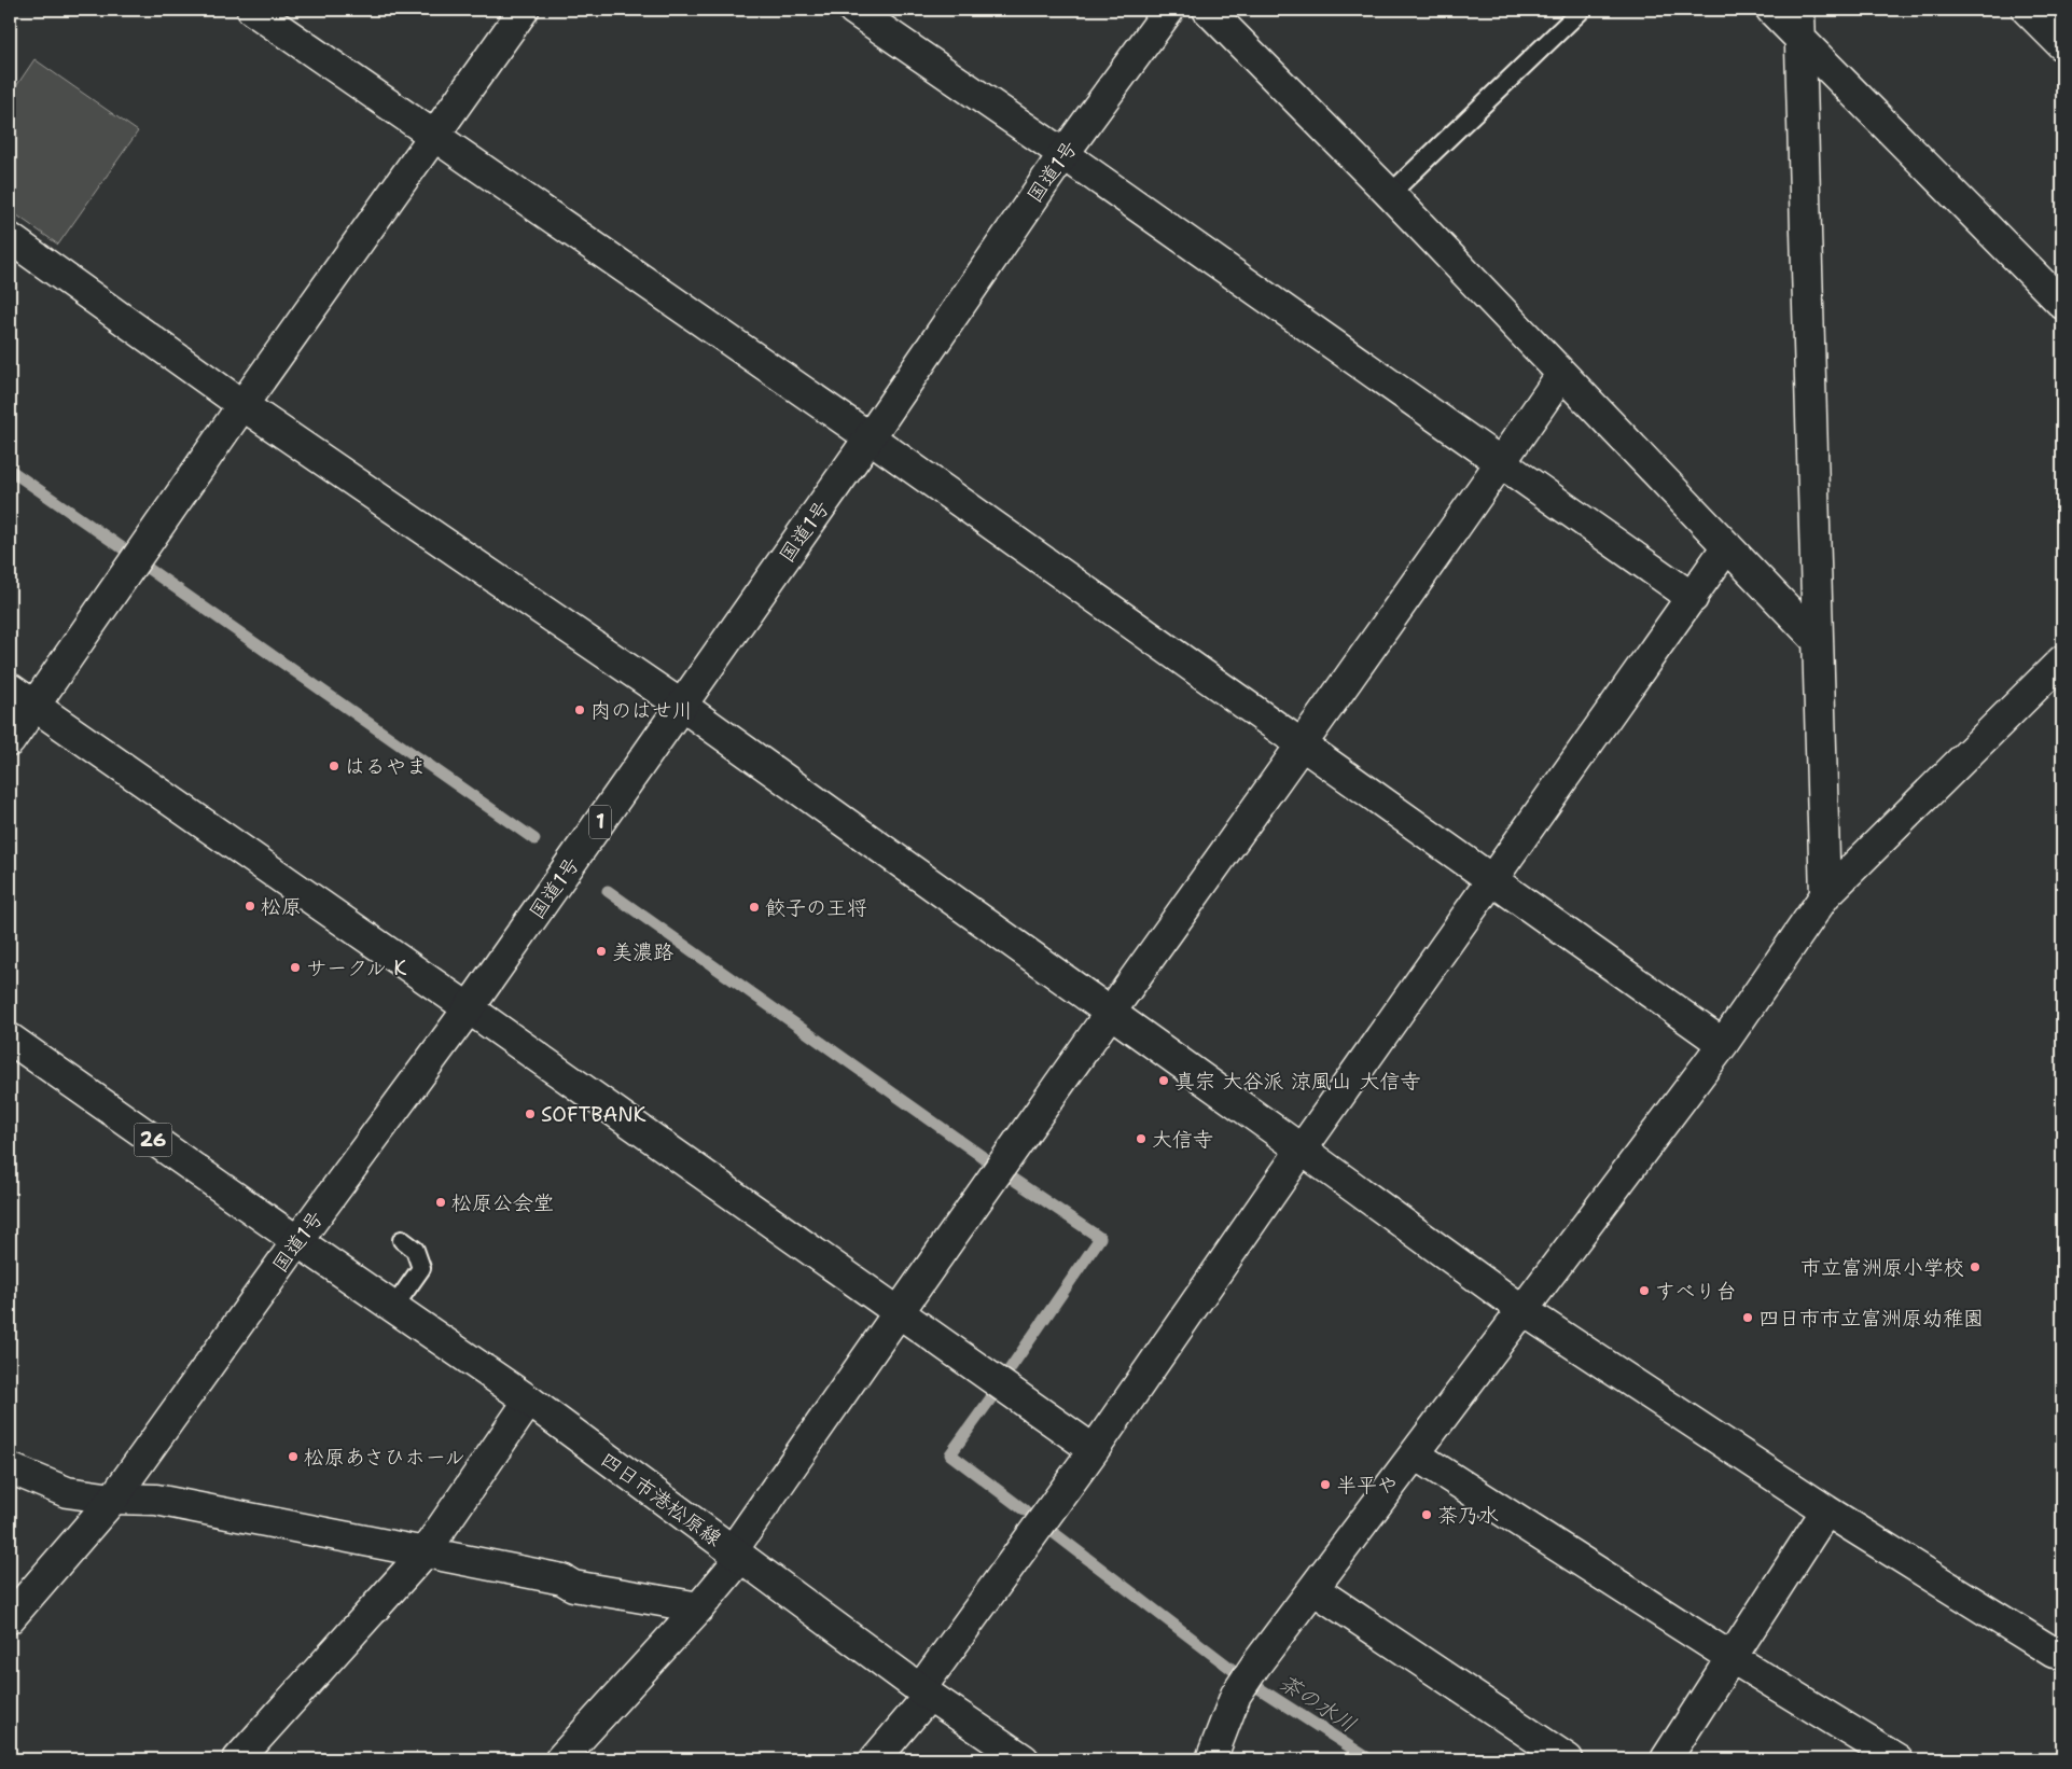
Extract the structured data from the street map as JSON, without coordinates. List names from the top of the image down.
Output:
{
  "streets": {
    "main road": [
      "国道1号",
      "1",
      "26",
      "四日市港松原線"
    ]
  },
  "crossings": [
    ["国道1号", "26"],
    ["国道1号", "四日市港松原線"],
    ["26", "四日市港松原線"]
  ],
  "water": ["茶の水川"],
  "places": [
    "肉のはせ川",
    "はるやま",
    "松原",
    "餃子の王将",
    "美濃路",
    "サークル K",
    "真宗 大谷派 涼風山 大信寺",
    "SOFTBANK",
    "大信寺",
    "松原公会堂",
    "市立富洲原小学校",
    "すべり台",
    "四日市市立富洲原幼稚園",
    "松原あさひホール",
    "半平や",
    "茶乃水"
  ]
}
